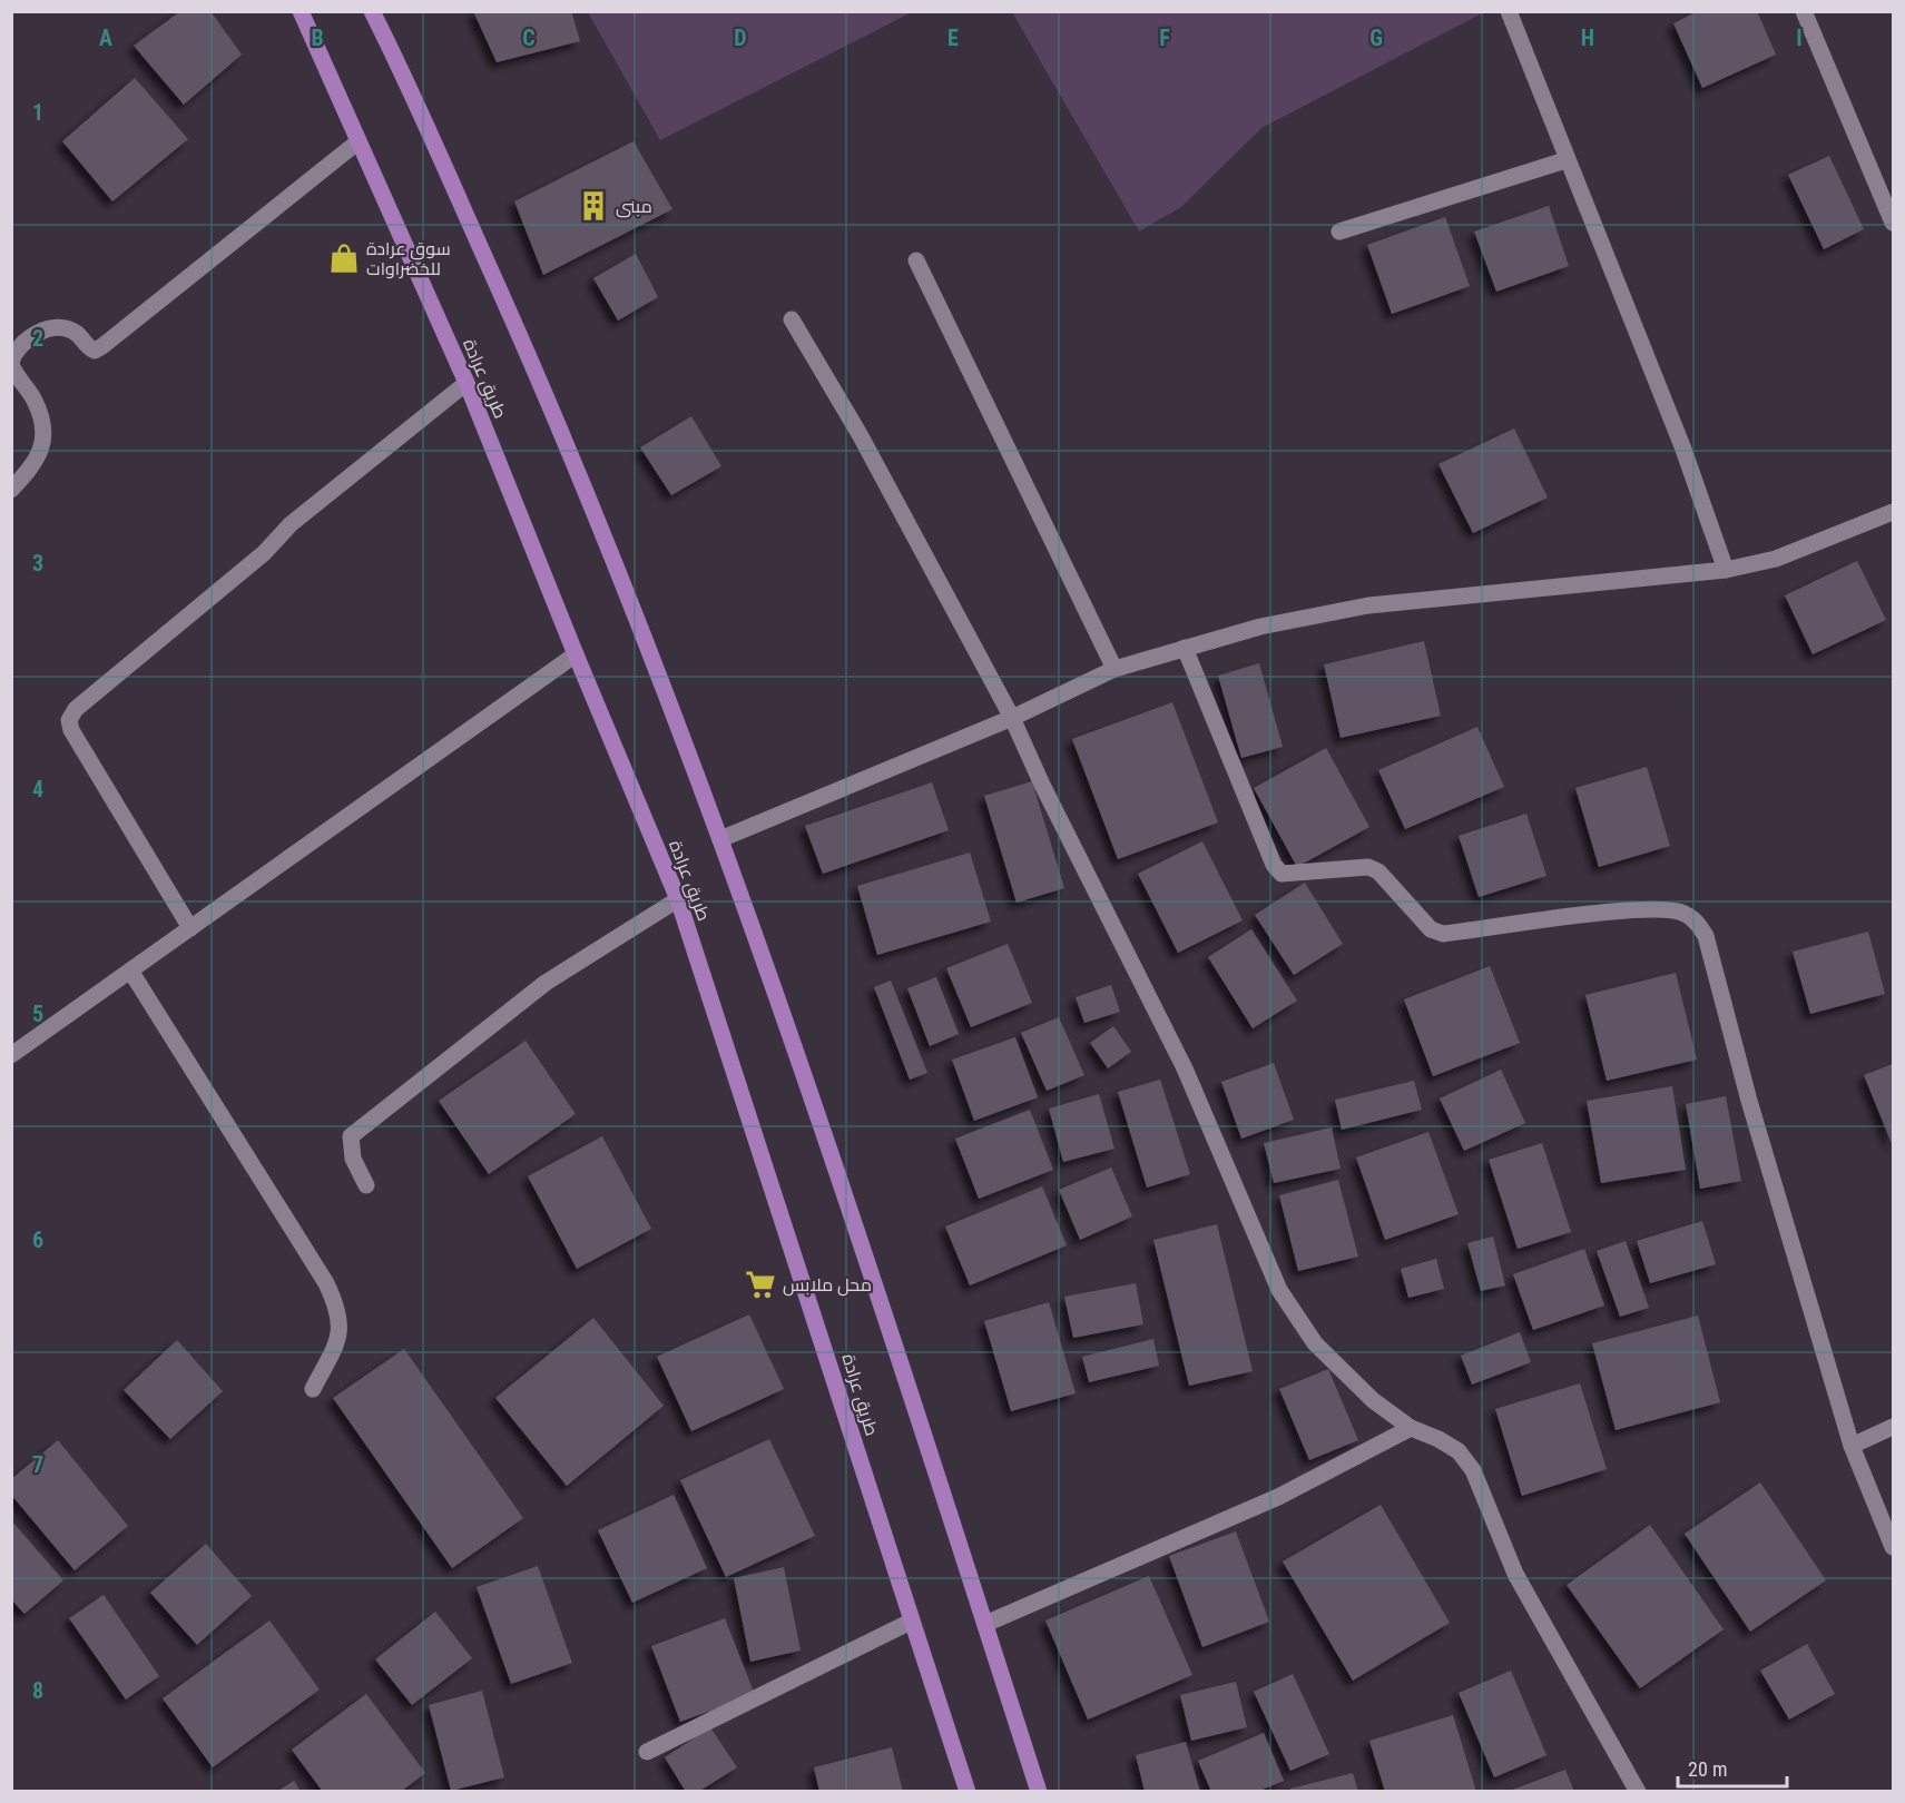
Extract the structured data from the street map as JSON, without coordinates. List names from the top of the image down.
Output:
{
  "streets": {
    "main road": ["طريق عرادة"]
  },
  "places": {
    "building": ["مبنى"],
    "shop": ["سوق عرادة للخضراوات"],
    "supermarket": ["محل ملابس"]
  },
  "scale_bar": "20 m",
  "grid": {
    "columns": [
      "A",
      "B",
      "C",
      "D",
      "E",
      "F",
      "G",
      "H",
      "I"
    ],
    "rows": [
      "1",
      "2",
      "3",
      "4",
      "5",
      "6",
      "7",
      "8"
    ]
  }
}
